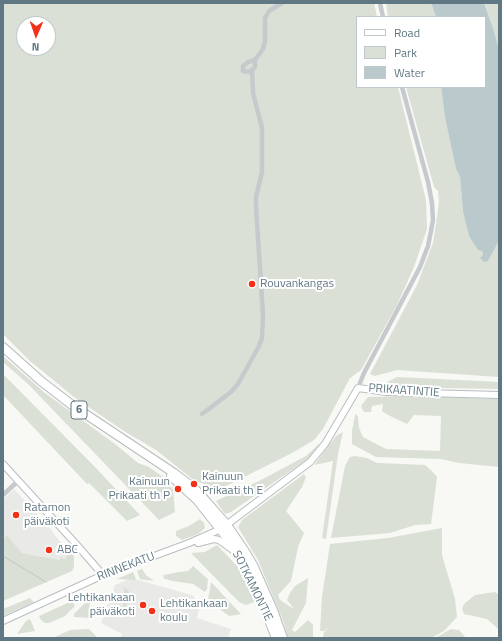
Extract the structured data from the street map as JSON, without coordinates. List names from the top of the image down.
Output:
{
  "streets": {
    "highway": ["6", "SOTKAMONTIE"],
    "street": ["PRIKAATINTIE", "RINNEKATU"]
  },
  "crossings": [
    ["PRIKAATINTIE", "RINNEKATU"],
    ["PRIKAATINTIE", "SOTKAMONTIE"],
    ["RINNEKATU", "SOTKAMONTIE"]
  ],
  "places": [
    "Rouvankangas",
    "Kainuun Prikaati th E",
    "Kainuun Prikaati th P",
    "Ratamon päiväkoti",
    "ABC",
    "Lehtikankaan päiväkoti",
    "Lehtikankaan koulu"
  ],
  "legend": ["Road", "Park", "Water"],
  "north": "bottom"
}
